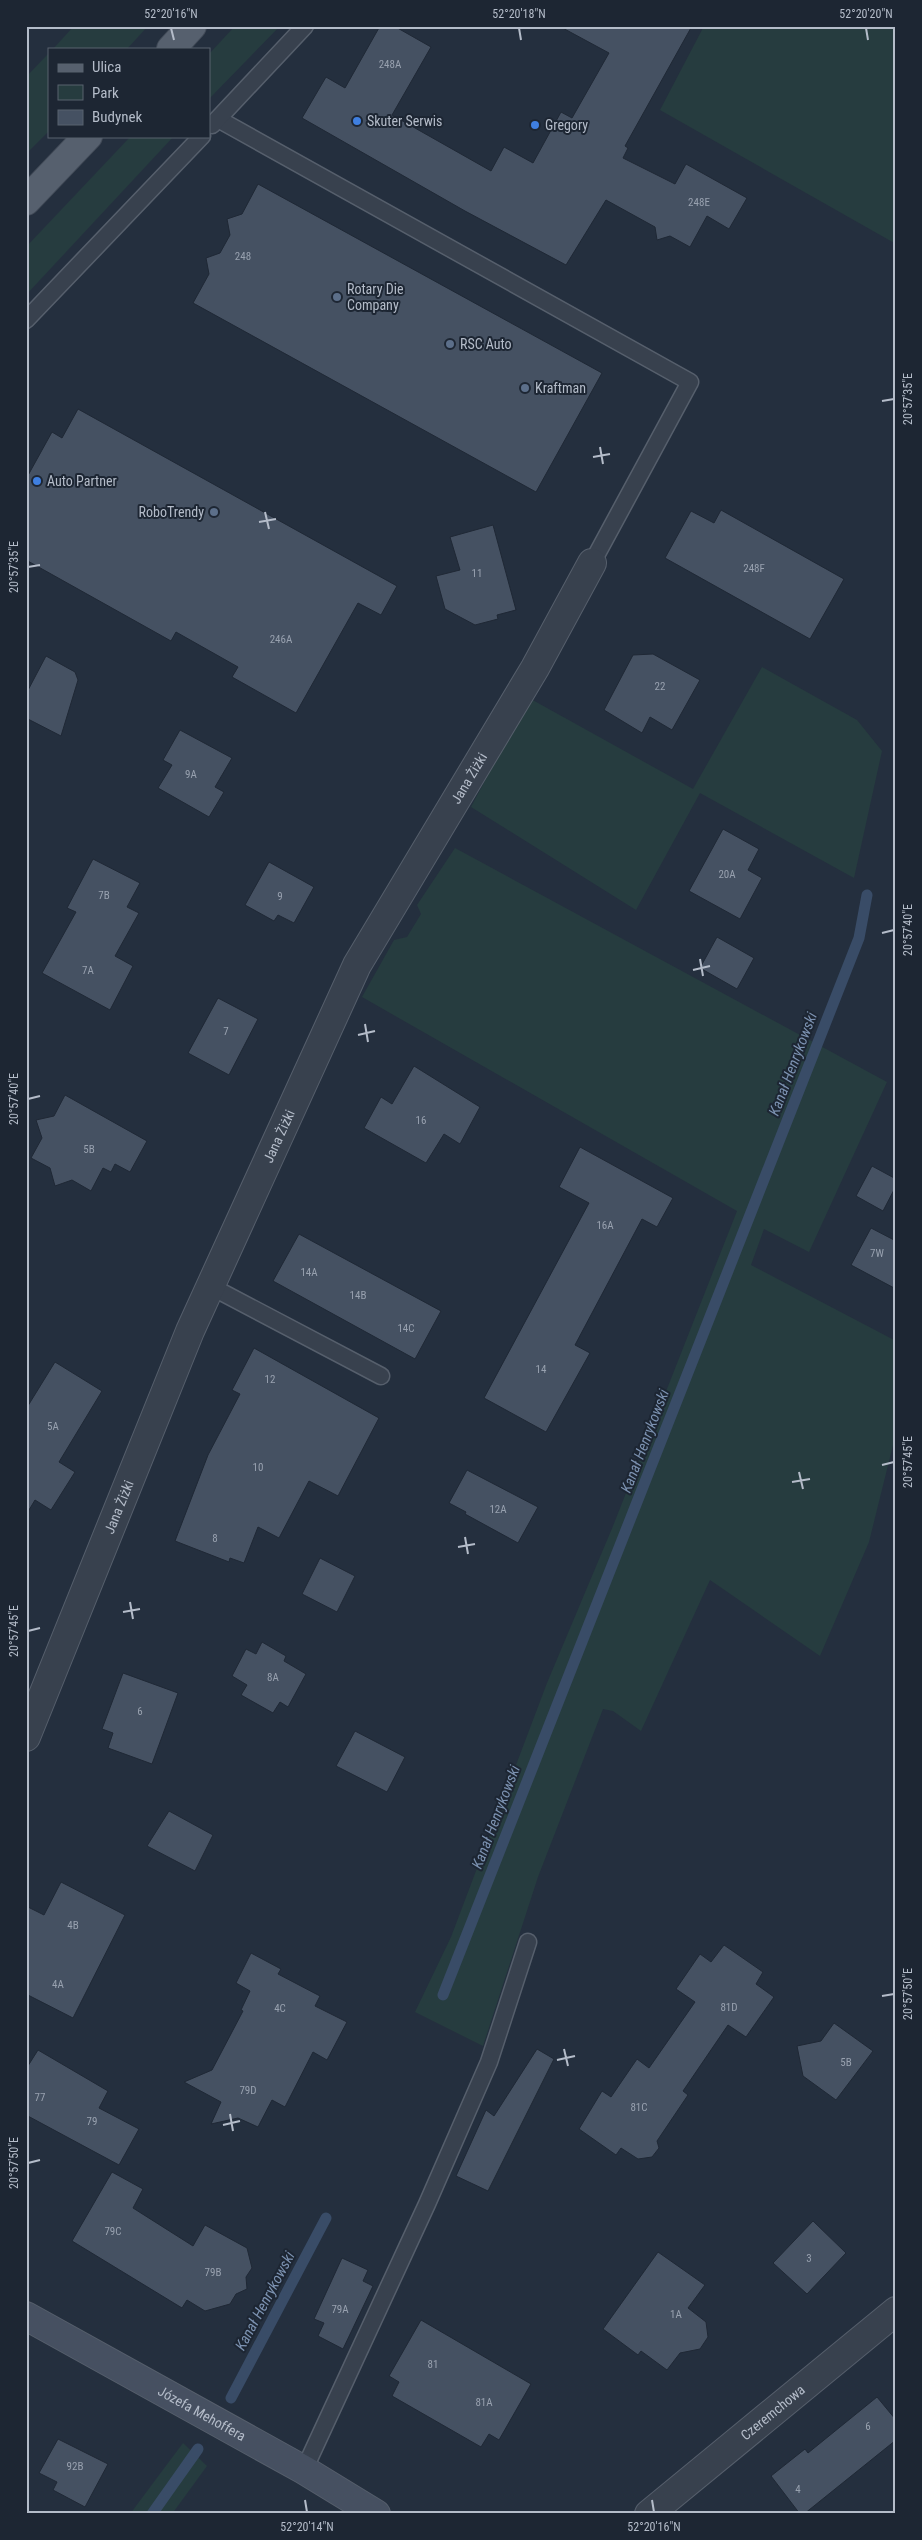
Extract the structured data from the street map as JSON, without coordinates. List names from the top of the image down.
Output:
{
  "streets": {
    "street": ["Jana Żiżki", "Czeremchowa", "Józefa Mehoffera"]
  },
  "water": ["Kanał Henrykowski"],
  "places": [
    "Skuter Serwis",
    "Gregory",
    "Rotary Die Company",
    "RSC Auto",
    "Kraftman",
    "Auto Partner",
    "RoboTrendy"
  ],
  "house_numbers": [
    "248A",
    "248E",
    "248",
    "248F",
    "11",
    "246A",
    "22",
    "9A",
    "20A",
    "7B",
    "9",
    "7A",
    "7",
    "16",
    "5B",
    "16A",
    "7W",
    "14A",
    "14B",
    "14C",
    "14",
    "12",
    "5A",
    "10",
    "12A",
    "8",
    "8A",
    "6",
    "4B",
    "4A",
    "81D",
    "4C",
    "5B",
    "79D",
    "77",
    "81C",
    "79",
    "79C",
    "3",
    "79B",
    "79A",
    "1A",
    "81",
    "81A",
    "6",
    "92B",
    "4"
  ],
  "legend": ["Ulica", "Park", "Budynek"],
  "coordinates": [
    "52°20'16\"N",
    "52°20'18\"N",
    "52°20'20\"N",
    "20°57'35\"E",
    "20°57'40\"E",
    "20°57'45\"E",
    "20°57'50\"E",
    "52°20'14\"N"
  ]
}
